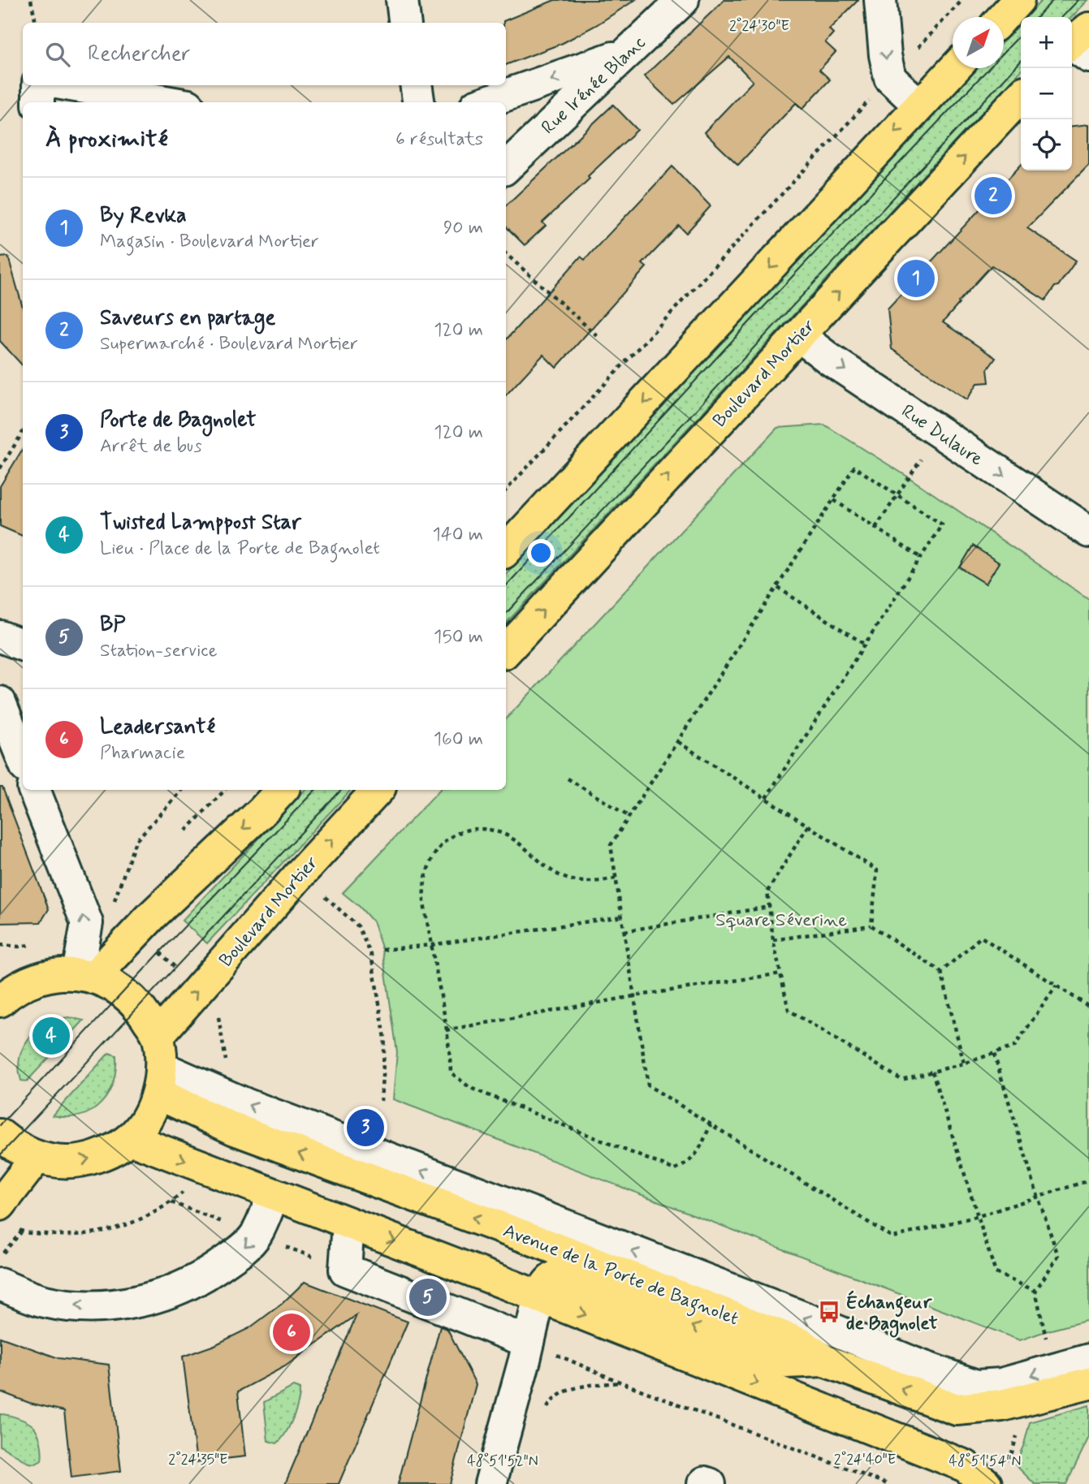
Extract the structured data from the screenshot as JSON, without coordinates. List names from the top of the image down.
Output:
{
  "streets": {
    "main road": ["Boulevard Mortier", "Avenue de la Porte de Bagnolet"],
    "street": ["Rue Irénée Blanc", "Rue Dulaure"]
  },
  "crossings": [
    ["Boulevard Mortier", "Rue Dulaure"]
  ],
  "one_way": ["Rue Dulaure"],
  "parks": ["Square Séverine"],
  "places": {
    "bus stop": ["Échangeur de Bagnolet"]
  },
  "north": "top right",
  "page": {
    "map_buttons": ["+", "−"],
    "search": "Rechercher",
    "heading": ["À proximité", "6 résultats"],
    "pins": [
      "2",
      "1",
      "4",
      "3",
      "5",
      "6"
    ],
    "list": [
      {
        "mark": "1",
        "name": "By Revka",
        "note": "Magasin · Boulevard Mortier",
        "value": "90 m"
      },
      {
        "mark": "2",
        "name": "Saveurs en partage",
        "note": "Supermarché · Boulevard Mortier",
        "value": "120 m"
      },
      {
        "mark": "3",
        "name": "Porte de Bagnolet",
        "note": "Arrêt de bus",
        "value": "120 m"
      },
      {
        "mark": "4",
        "name": "Twisted Lamppost Star",
        "note": "Lieu · Place de la Porte de Bagnolet",
        "value": "140 m"
      },
      {
        "mark": "5",
        "name": "BP",
        "note": "Station-service",
        "value": "150 m"
      },
      {
        "mark": "6",
        "name": "Leadersanté",
        "note": "Pharmacie",
        "value": "160 m"
      }
    ]
  },
  "coordinates": [
    "2°24'30\"E",
    "2°24'35\"E",
    "2°24'40\"E",
    "48°51'52\"N",
    "48°51'54\"N"
  ]
}
